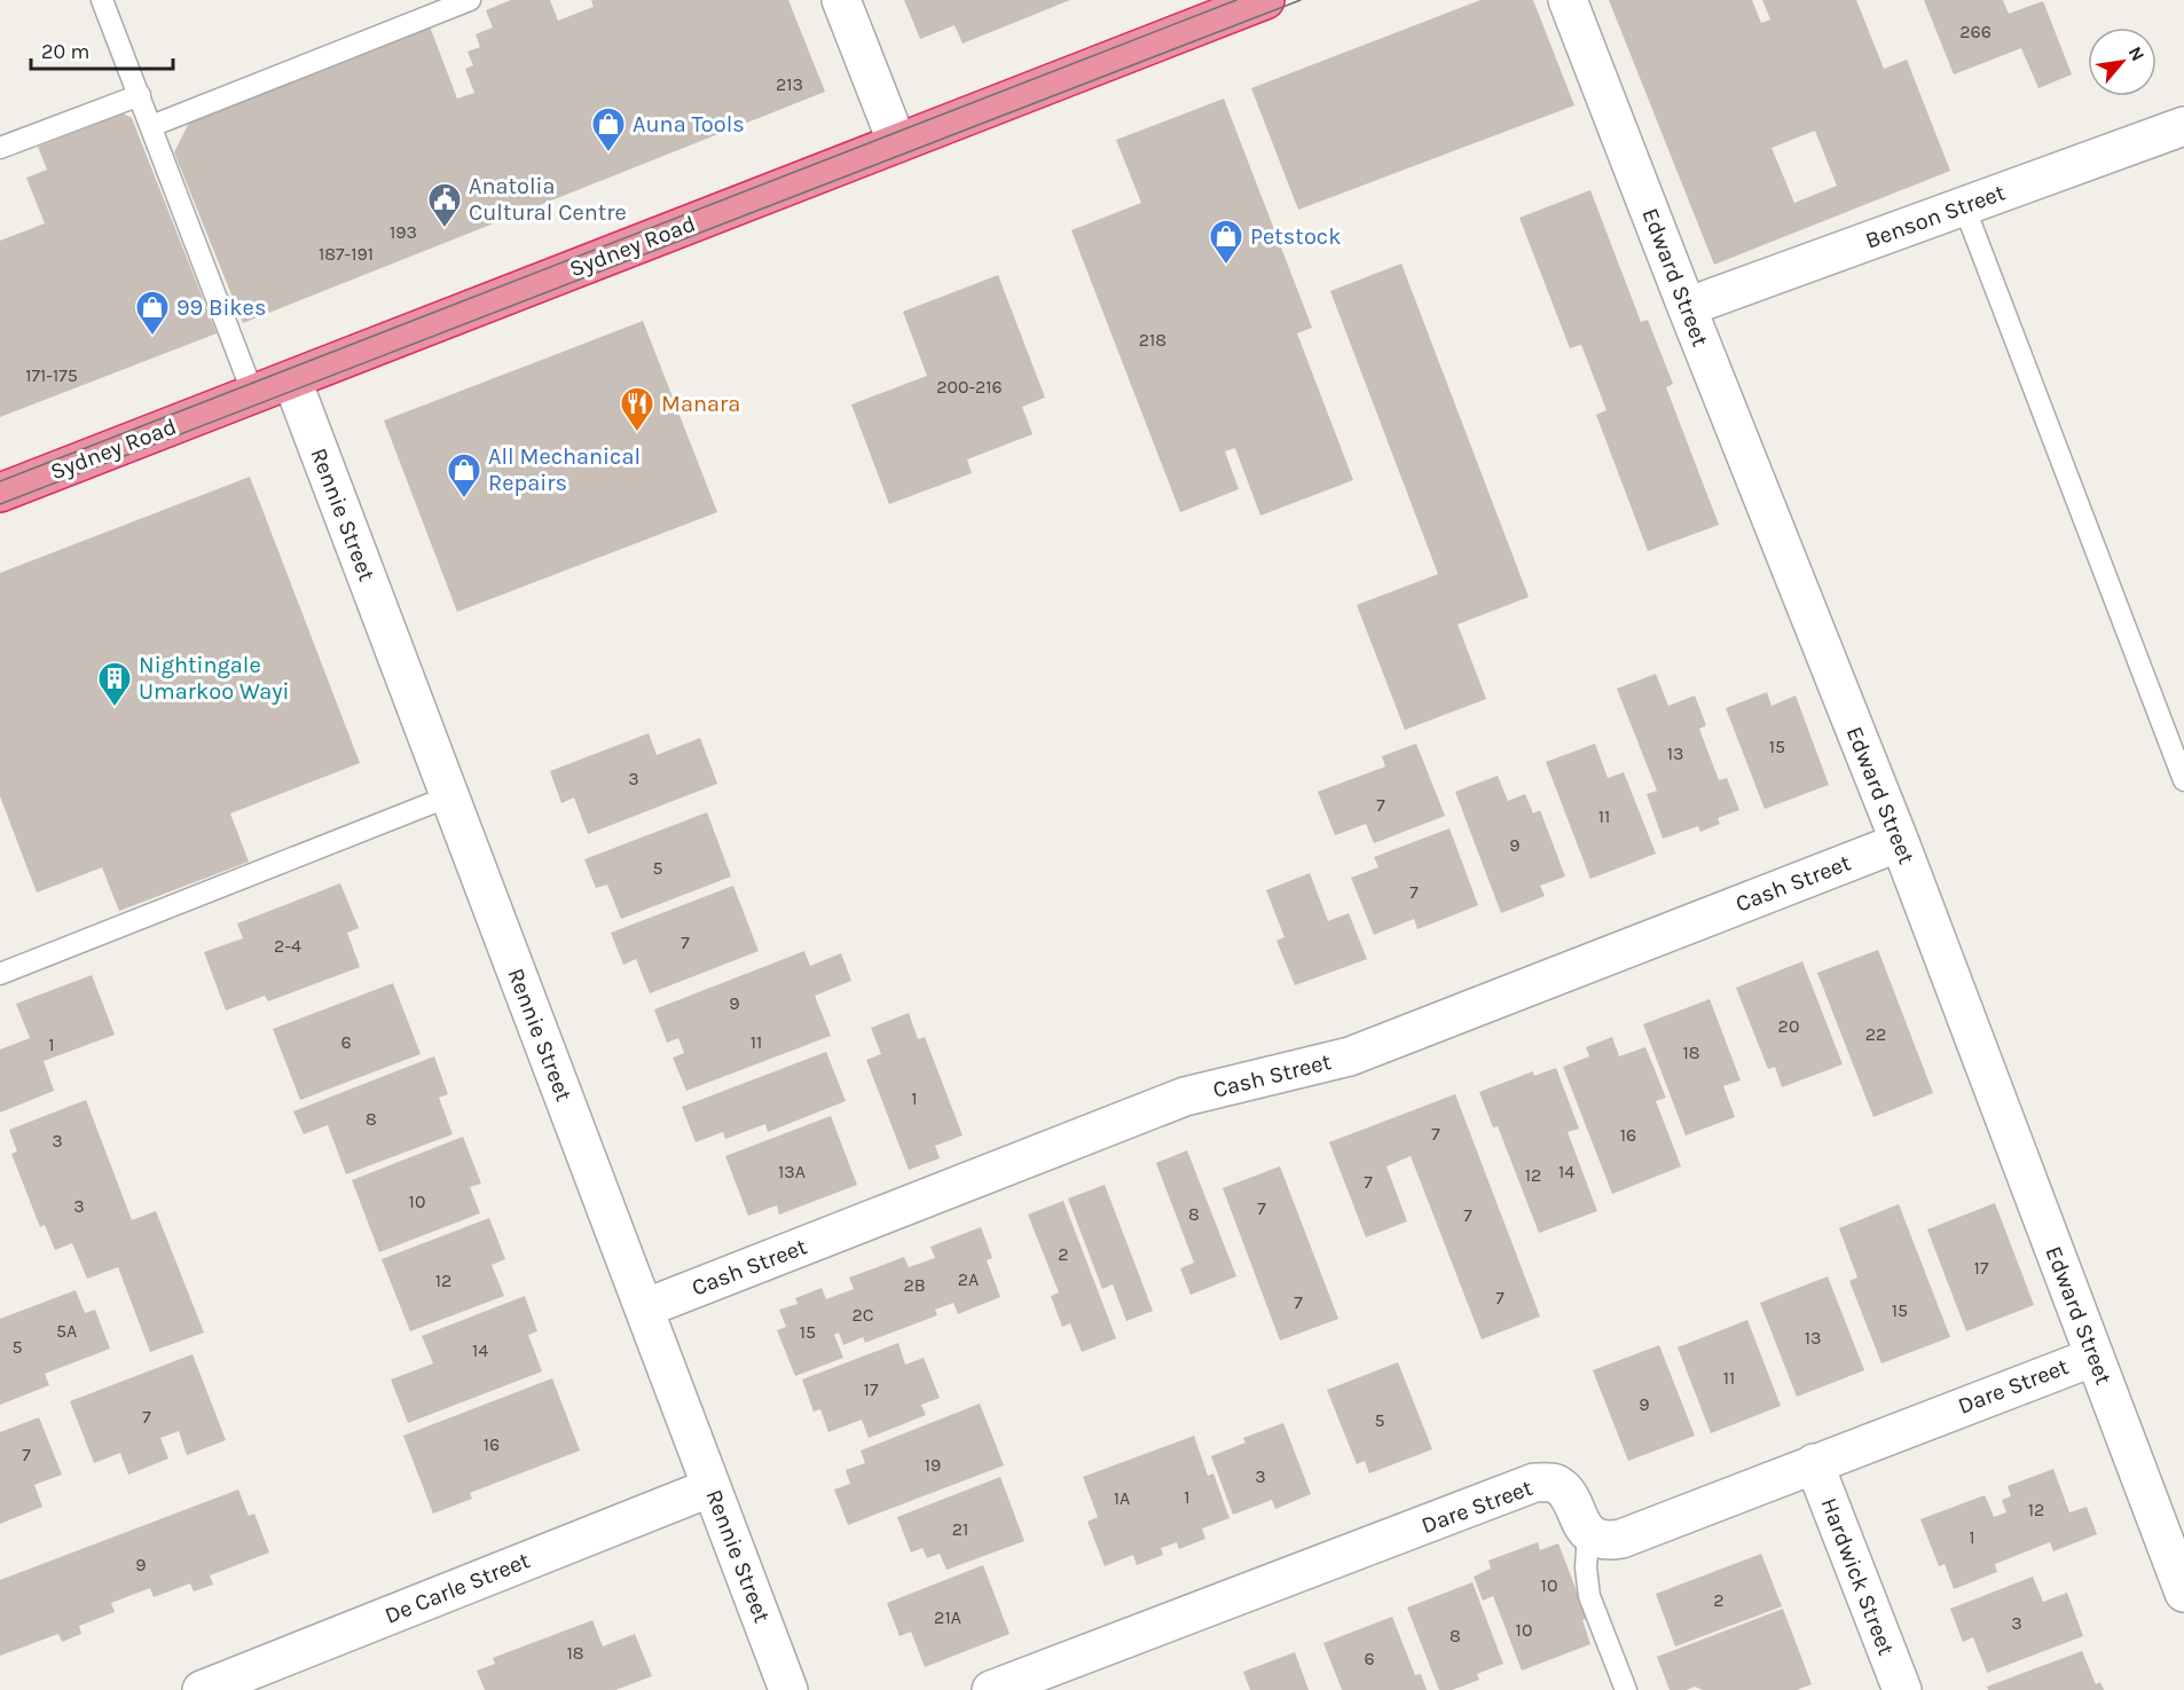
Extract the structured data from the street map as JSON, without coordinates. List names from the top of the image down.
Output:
{
  "streets": {
    "highway": ["Sydney Road"],
    "street": [
      "Benson Street",
      "Edward Street",
      "Rennie Street",
      "Cash Street",
      "Dare Street",
      "Hardwick Street",
      "De Carle Street"
    ]
  },
  "crossings": [
    ["Benson Street", "Edward Street"],
    ["Sydney Road", "Rennie Street"],
    ["Edward Street", "Cash Street"],
    ["Edward Street", "Dare Street"],
    ["Rennie Street", "Cash Street"],
    ["Rennie Street", "De Carle Street"],
    ["Dare Street", "Hardwick Street"]
  ],
  "places": {
    "shop": [
      "Auna Tools",
      "Petstock",
      "99 Bikes",
      "All Mechanical Repairs"
    ],
    "public building": ["Anatolia Cultural Centre"],
    "restaurant": ["Manara"],
    "building": ["Nightingale Umarkoo Wayi"]
  },
  "house_numbers": [
    "266",
    "213",
    "193",
    "187-191",
    "218",
    "171-175",
    "200-216",
    "15",
    "13",
    "3",
    "7",
    "11",
    "9",
    "5",
    "7",
    "7",
    "2-4",
    "9",
    "20",
    "22",
    "6",
    "11",
    "1",
    "18",
    "1",
    "8",
    "7",
    "16",
    "3",
    "13A",
    "14",
    "12",
    "7",
    "10",
    "3",
    "7",
    "8",
    "7",
    "2",
    "17",
    "2A",
    "12",
    "2B",
    "7",
    "7",
    "15",
    "2C",
    "5A",
    "15",
    "13",
    "5",
    "14",
    "11",
    "17",
    "9",
    "7",
    "5",
    "16",
    "7",
    "19",
    "3",
    "1",
    "1A",
    "12",
    "21",
    "1",
    "9",
    "10",
    "2",
    "21A",
    "3",
    "10",
    "8",
    "18",
    "6"
  ],
  "scale_bar": "20 m",
  "north": "top right"
}
